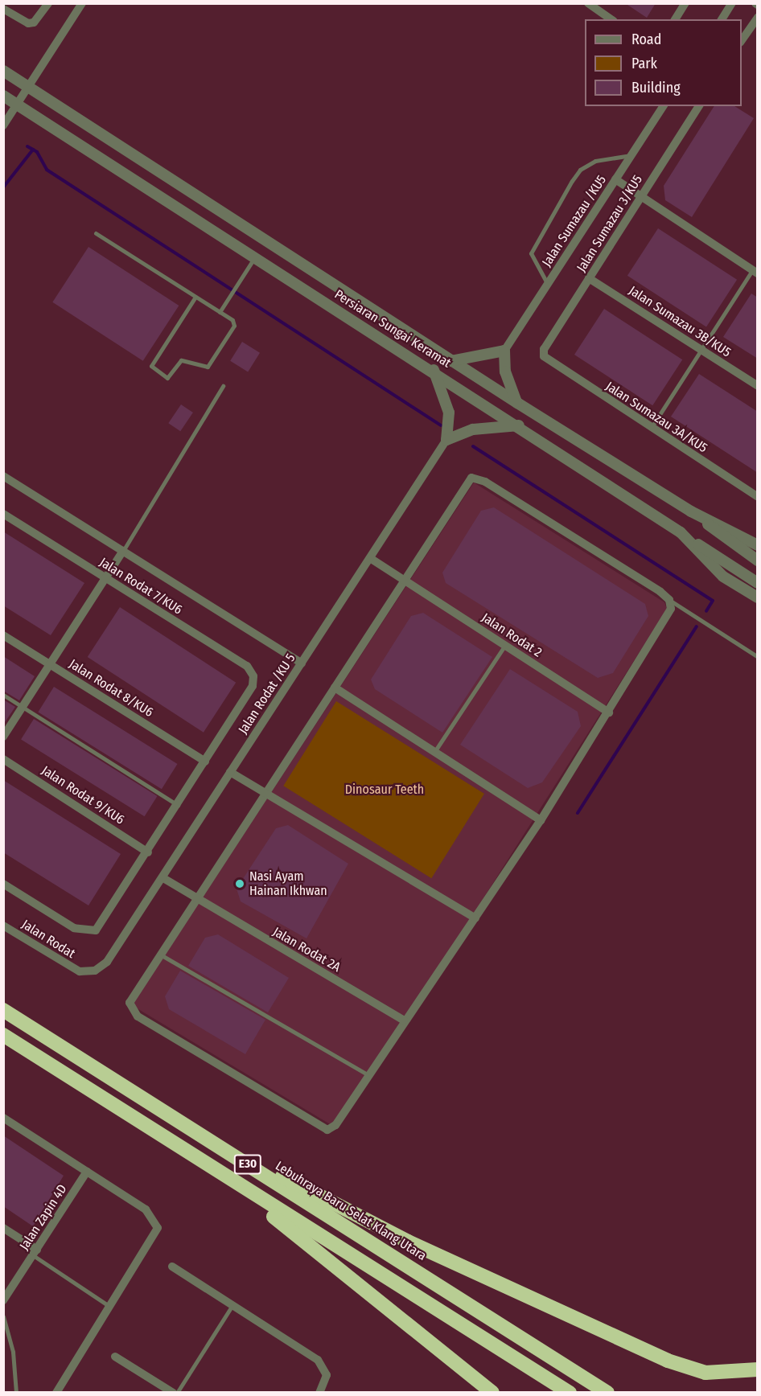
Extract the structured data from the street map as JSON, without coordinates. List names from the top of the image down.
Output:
{
  "streets": {
    "highway": ["E30", "Lebuhraya Baru Selat Klang Utara"],
    "street": [
      "Jalan Sumazau /KU5",
      "Jalan Sumazau 3/KU5",
      "Jalan Sumazau 3B/KU5",
      "Persiaran Sungai Keramat",
      "Jalan Sumazau 3A/KU5",
      "Jalan Rodat 7/KU6",
      "Jalan Rodat 2",
      "Jalan Rodat 8/KU6",
      "Jalan Rodat /KU 5",
      "Jalan Rodat 9/KU6",
      "Jalan Rodat",
      "Jalan Rodat 2A",
      "Jalan Zapin 4D"
    ]
  },
  "crossings": [
    ["Jalan Sumazau 3/KU5", "Jalan Sumazau 3B/KU5"],
    ["Jalan Sumazau 3/KU5", "Jalan Sumazau 3A/KU5"],
    ["Jalan Rodat 7/KU6", "Jalan Rodat 8/KU6"],
    ["Jalan Rodat 2", "Jalan Rodat /KU 5"],
    ["Jalan Rodat /KU 5", "Jalan Rodat"],
    ["Jalan Rodat /KU 5", "Jalan Rodat 2A"]
  ],
  "parks": ["Dinosaur Teeth"],
  "places": ["Nasi Ayam Hainan Ikhwan"],
  "legend": ["Road", "Park", "Building"]
}
